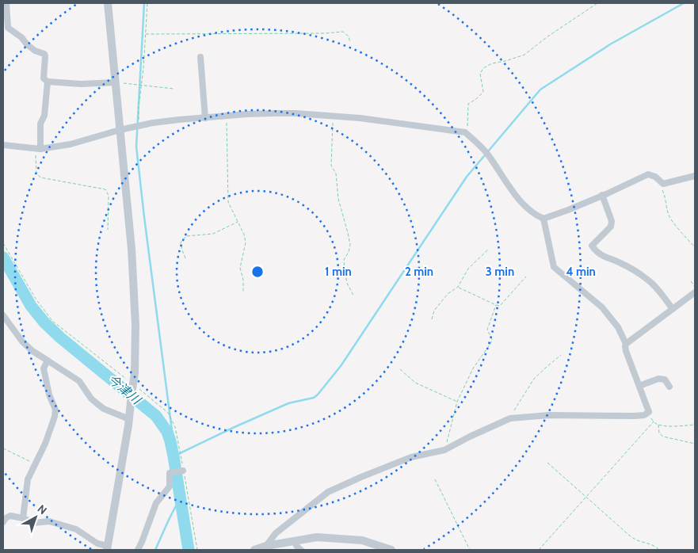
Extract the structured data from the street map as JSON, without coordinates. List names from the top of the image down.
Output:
{
  "water": ["今津川"],
  "north": "top right",
  "rings": [
    "1 min",
    "2 min",
    "3 min",
    "4 min"
  ]
}
